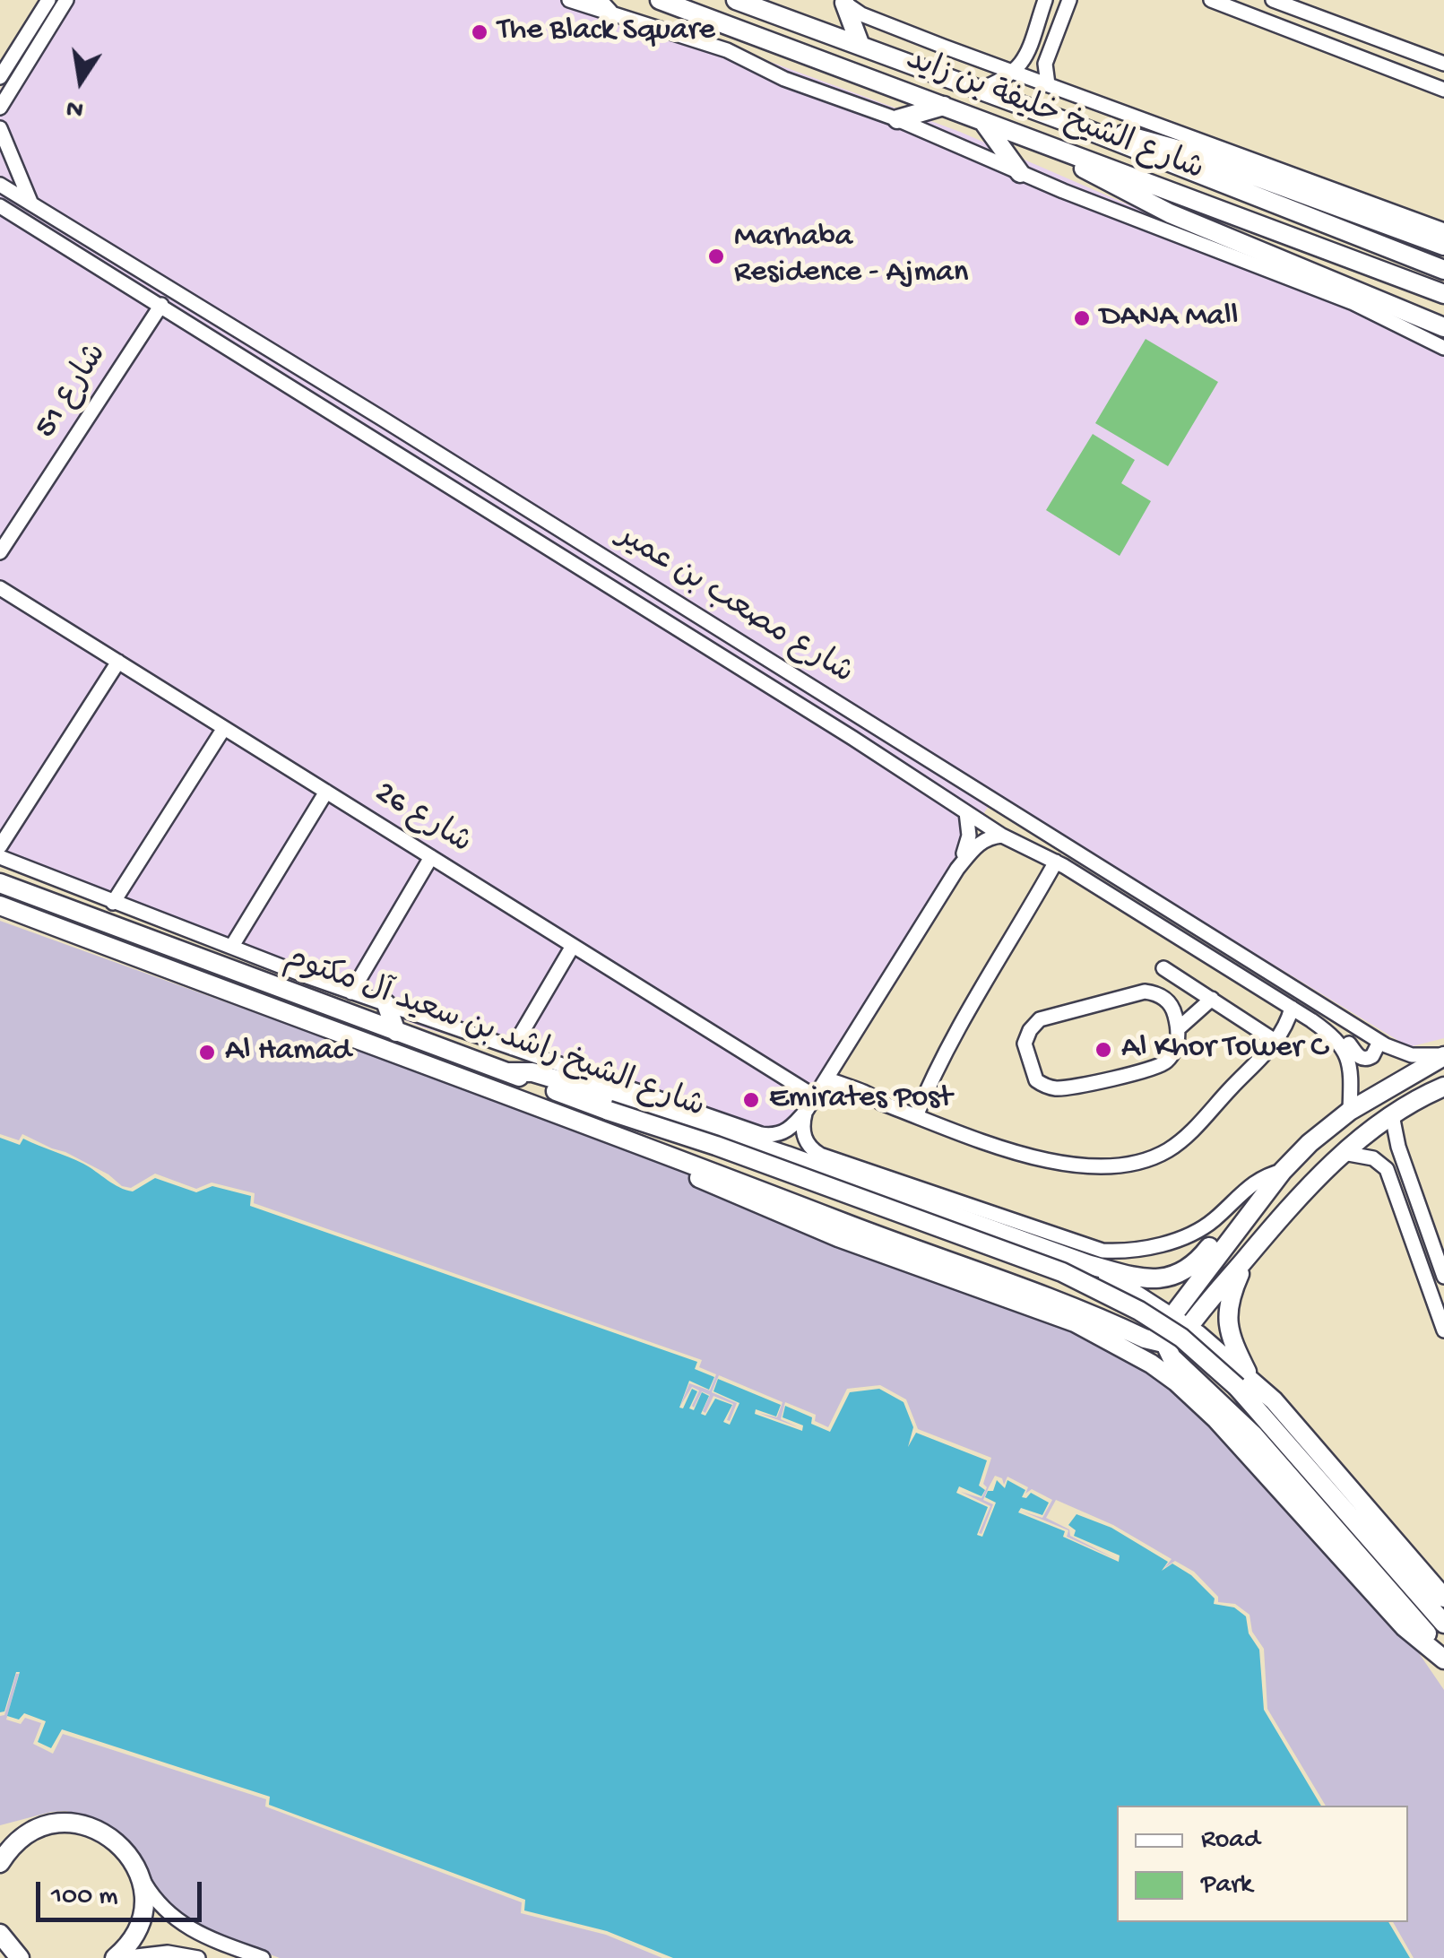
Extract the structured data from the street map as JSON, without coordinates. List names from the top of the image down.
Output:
{
  "streets": {
    "main road": ["شارع الشيخ خليفة بن زايد", "شارع الشيخ راشد بن سعيد آل مكتوم"],
    "street": ["شارع 51", "شارع مصعب بن عمير", "شارع 26"]
  },
  "crossings": [
    ["شارع 51", "شارع مصعب بن عمير"]
  ],
  "places": [
    "The Black Square",
    "Marhaba Residence - Ajman",
    "DANA Mall",
    "Al Khor Tower C",
    "Al Hamad",
    "Emirates Post"
  ],
  "legend": ["Road", "Park"],
  "scale_bar": "100 m",
  "north": "bottom"
}
